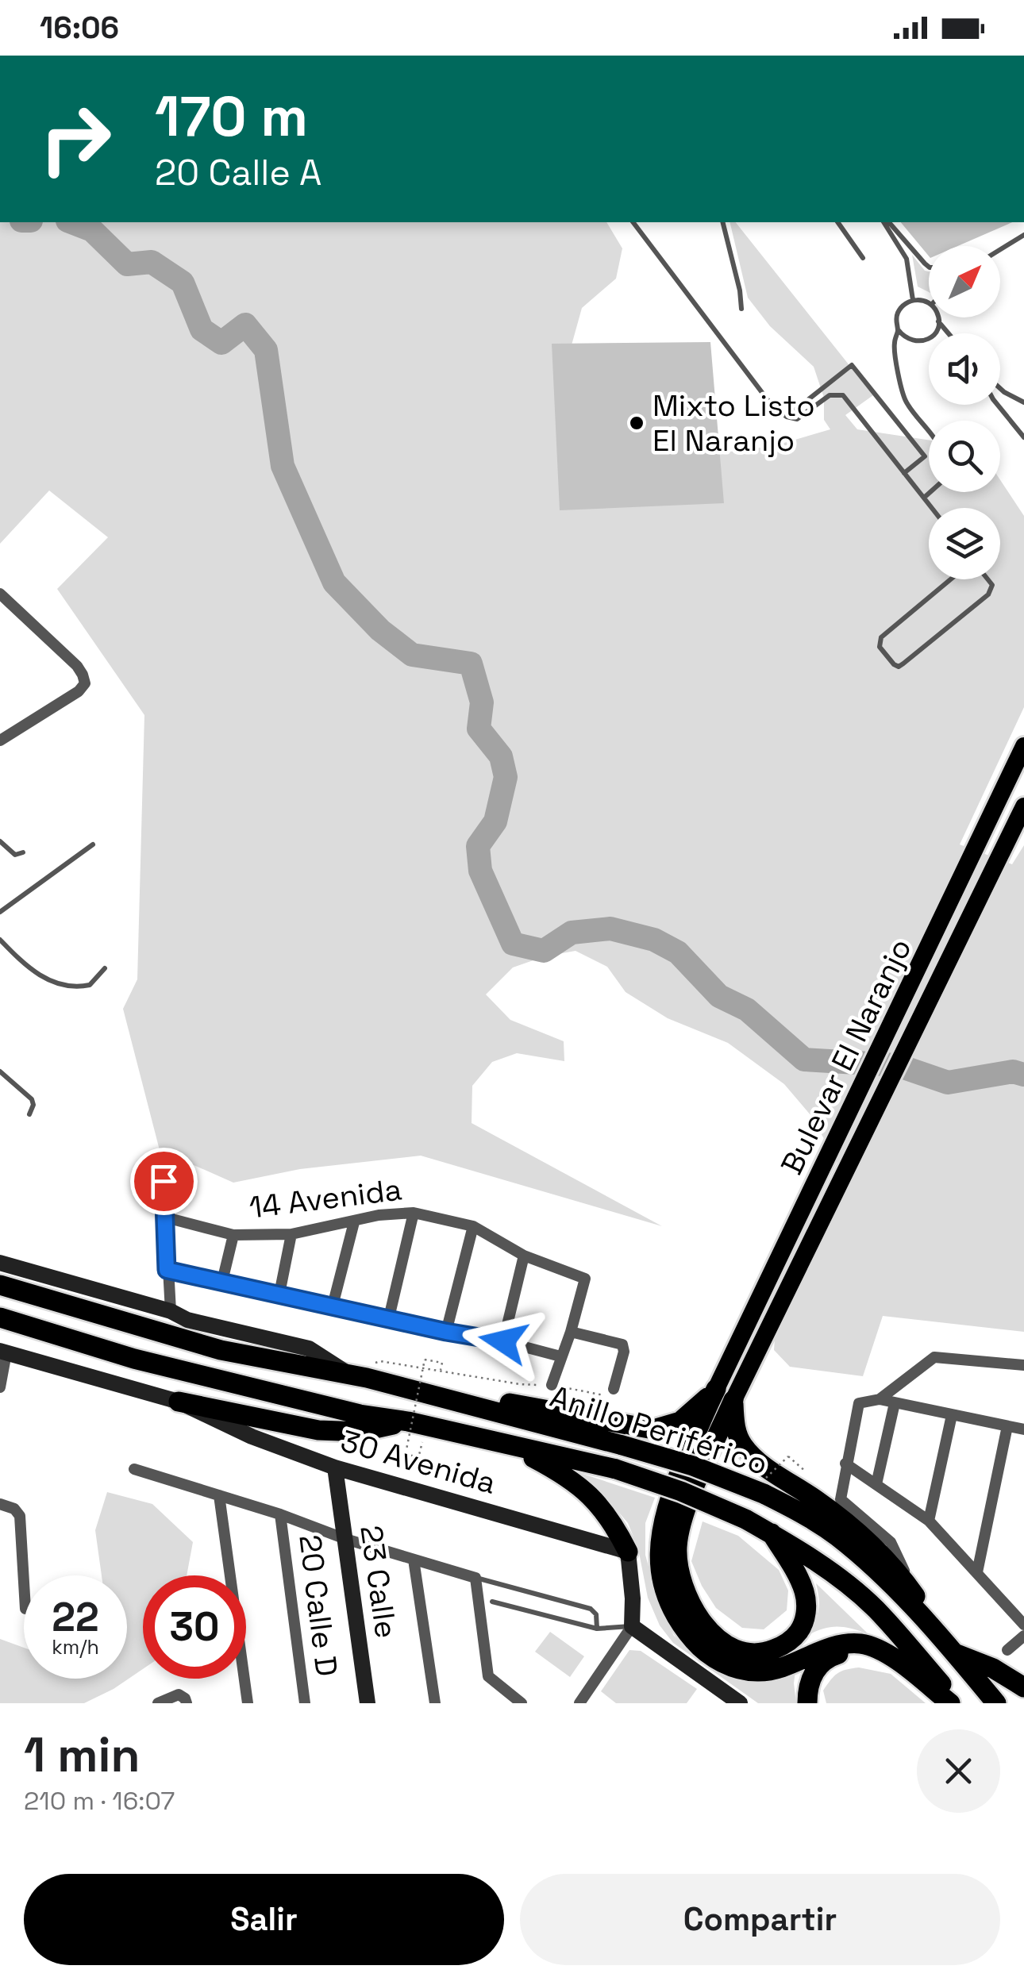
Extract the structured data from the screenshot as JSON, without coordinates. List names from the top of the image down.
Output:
{
  "streets": {
    "highway": ["Anillo Periférico"],
    "main road": ["Bulevar El Naranjo"],
    "street": [
      "14 Avenida",
      "30 Avenida",
      "23 Calle",
      "20 Calle D"
    ]
  },
  "crossings": [
    ["30 Avenida", "23 Calle"]
  ],
  "places": ["Mixto Listo El Naranjo"],
  "north": "top right",
  "page": {
    "status": "16:06",
    "turn": ["170 m", "20 Calle A"],
    "speed": "22 km/h",
    "limit": "30",
    "heading": ["1 min", "210 m · 16:07"],
    "buttons": ["Salir", "Compartir"]
  }
}
